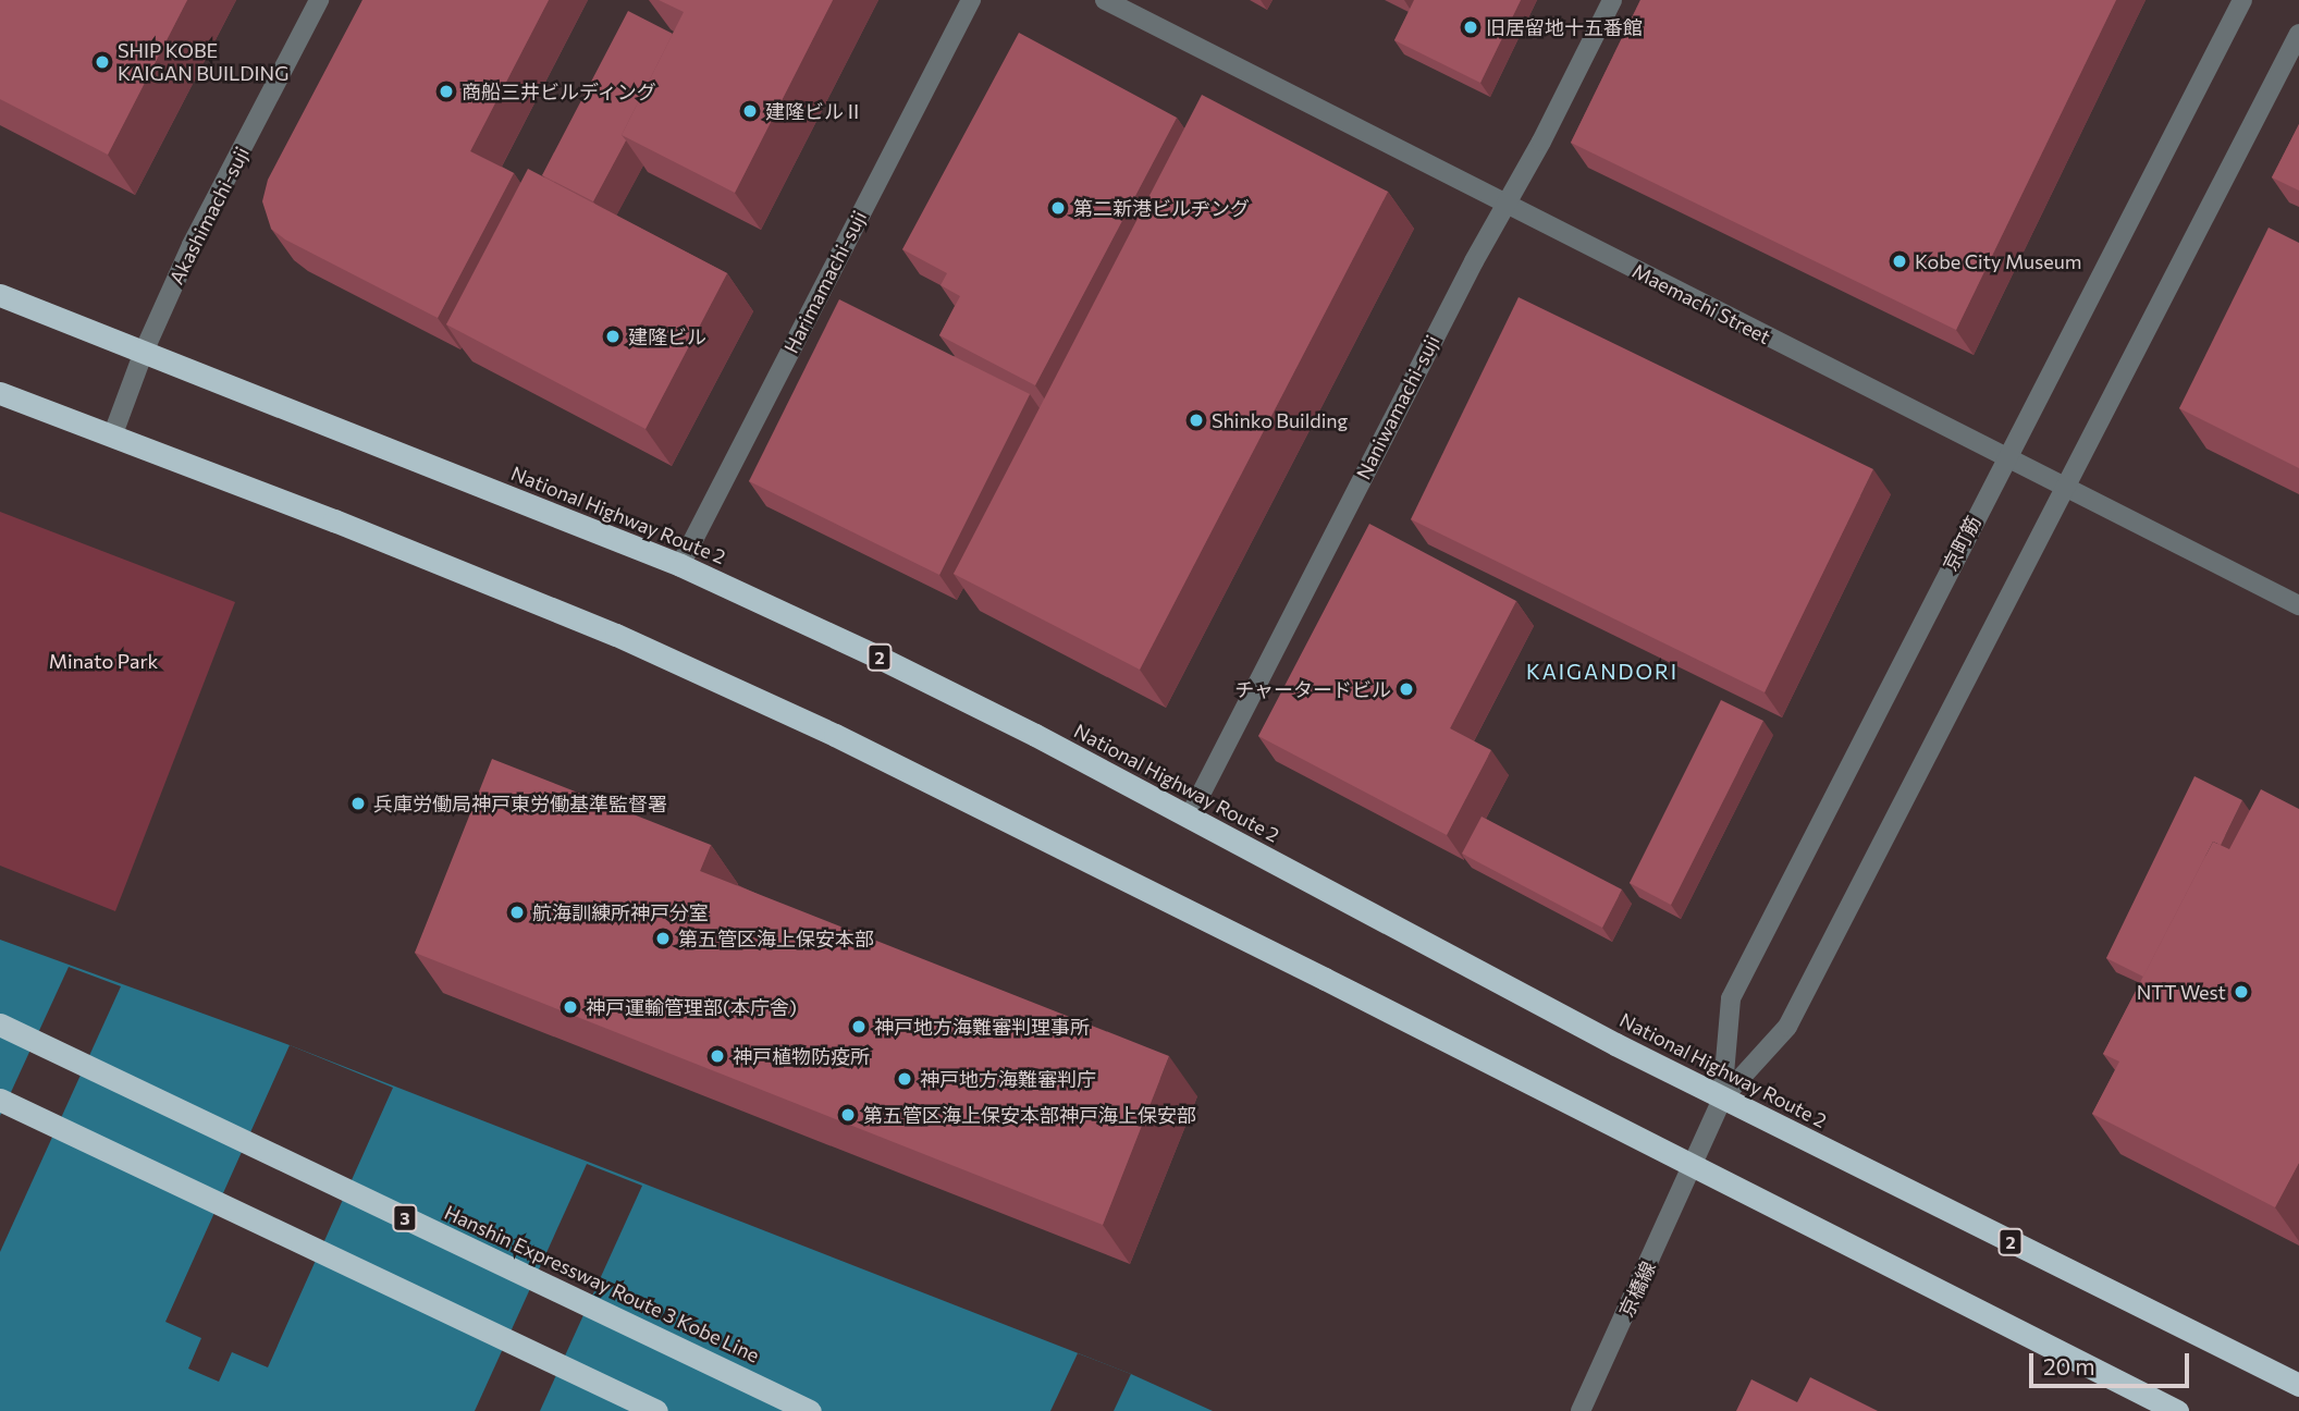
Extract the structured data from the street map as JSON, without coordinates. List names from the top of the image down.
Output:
{
  "streets": {
    "highway": [
      "National Highway Route 2",
      "2",
      "3",
      "Hanshin Expressway Route 3 Kobe Line"
    ],
    "street": [
      "Akashimachi-suji",
      "Harimamachi-suji",
      "Maemachi Street",
      "Naniwamachi-suji",
      "京町筋",
      "京橋線"
    ]
  },
  "crossings": [
    ["Akashimachi-suji", "National Highway Route 2"],
    ["Harimamachi-suji", "National Highway Route 2"],
    ["Maemachi Street", "Naniwamachi-suji"],
    ["Maemachi Street", "京町筋"],
    ["Naniwamachi-suji", "National Highway Route 2"],
    ["National Highway Route 2", "京町筋"],
    ["京町筋", "京橋線"]
  ],
  "districts": ["KAIGANDORI"],
  "parks": ["Minato Park"],
  "places": [
    "旧居留地十五番館",
    "SHIP KOBE KAIGAN BUILDING",
    "商船三井ビルディング",
    "建隆ビルⅡ",
    "第二新港ビルヂング",
    "Kobe City Museum",
    "建隆ビル",
    "Shinko Building",
    "チャータードビル",
    "兵庫労働局神戸東労働基準監督署",
    "航海訓練所神戸分室",
    "第五管区海上保安本部",
    "NTT West",
    "神戸運輸管理部(本庁舎)",
    "神戸地方海難審判理事所",
    "神戸植物防疫所",
    "神戸地方海難審判庁",
    "第五管区海上保安本部神戸海上保安部"
  ],
  "scale_bar": "20 m"
}
